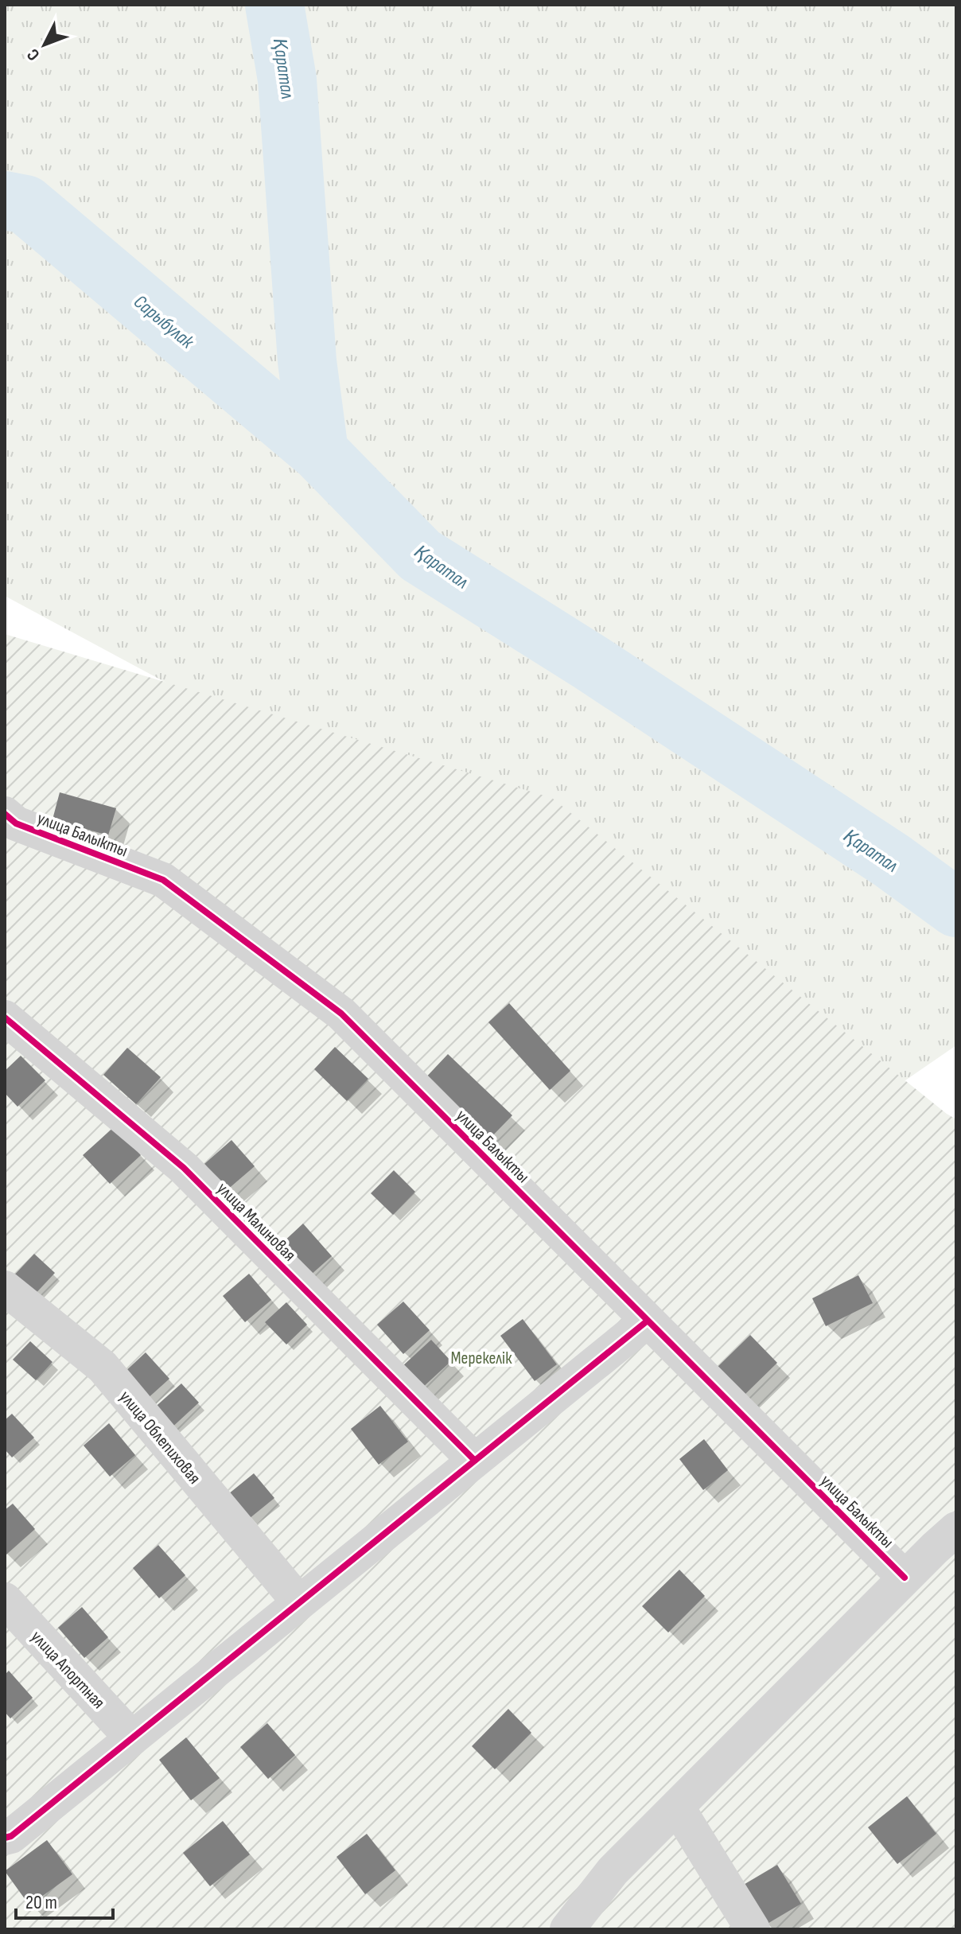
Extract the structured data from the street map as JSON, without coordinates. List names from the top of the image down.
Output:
{
  "streets": {
    "street": [
      "улица Балыкты",
      "улица Малиновая",
      "улица Облепиховая",
      "улица Апортная"
    ]
  },
  "water": ["Қаратал", "Сарыбулак"],
  "parks": ["Мерекелік"],
  "scale_bar": "20 m",
  "north": "bottom left"
}
